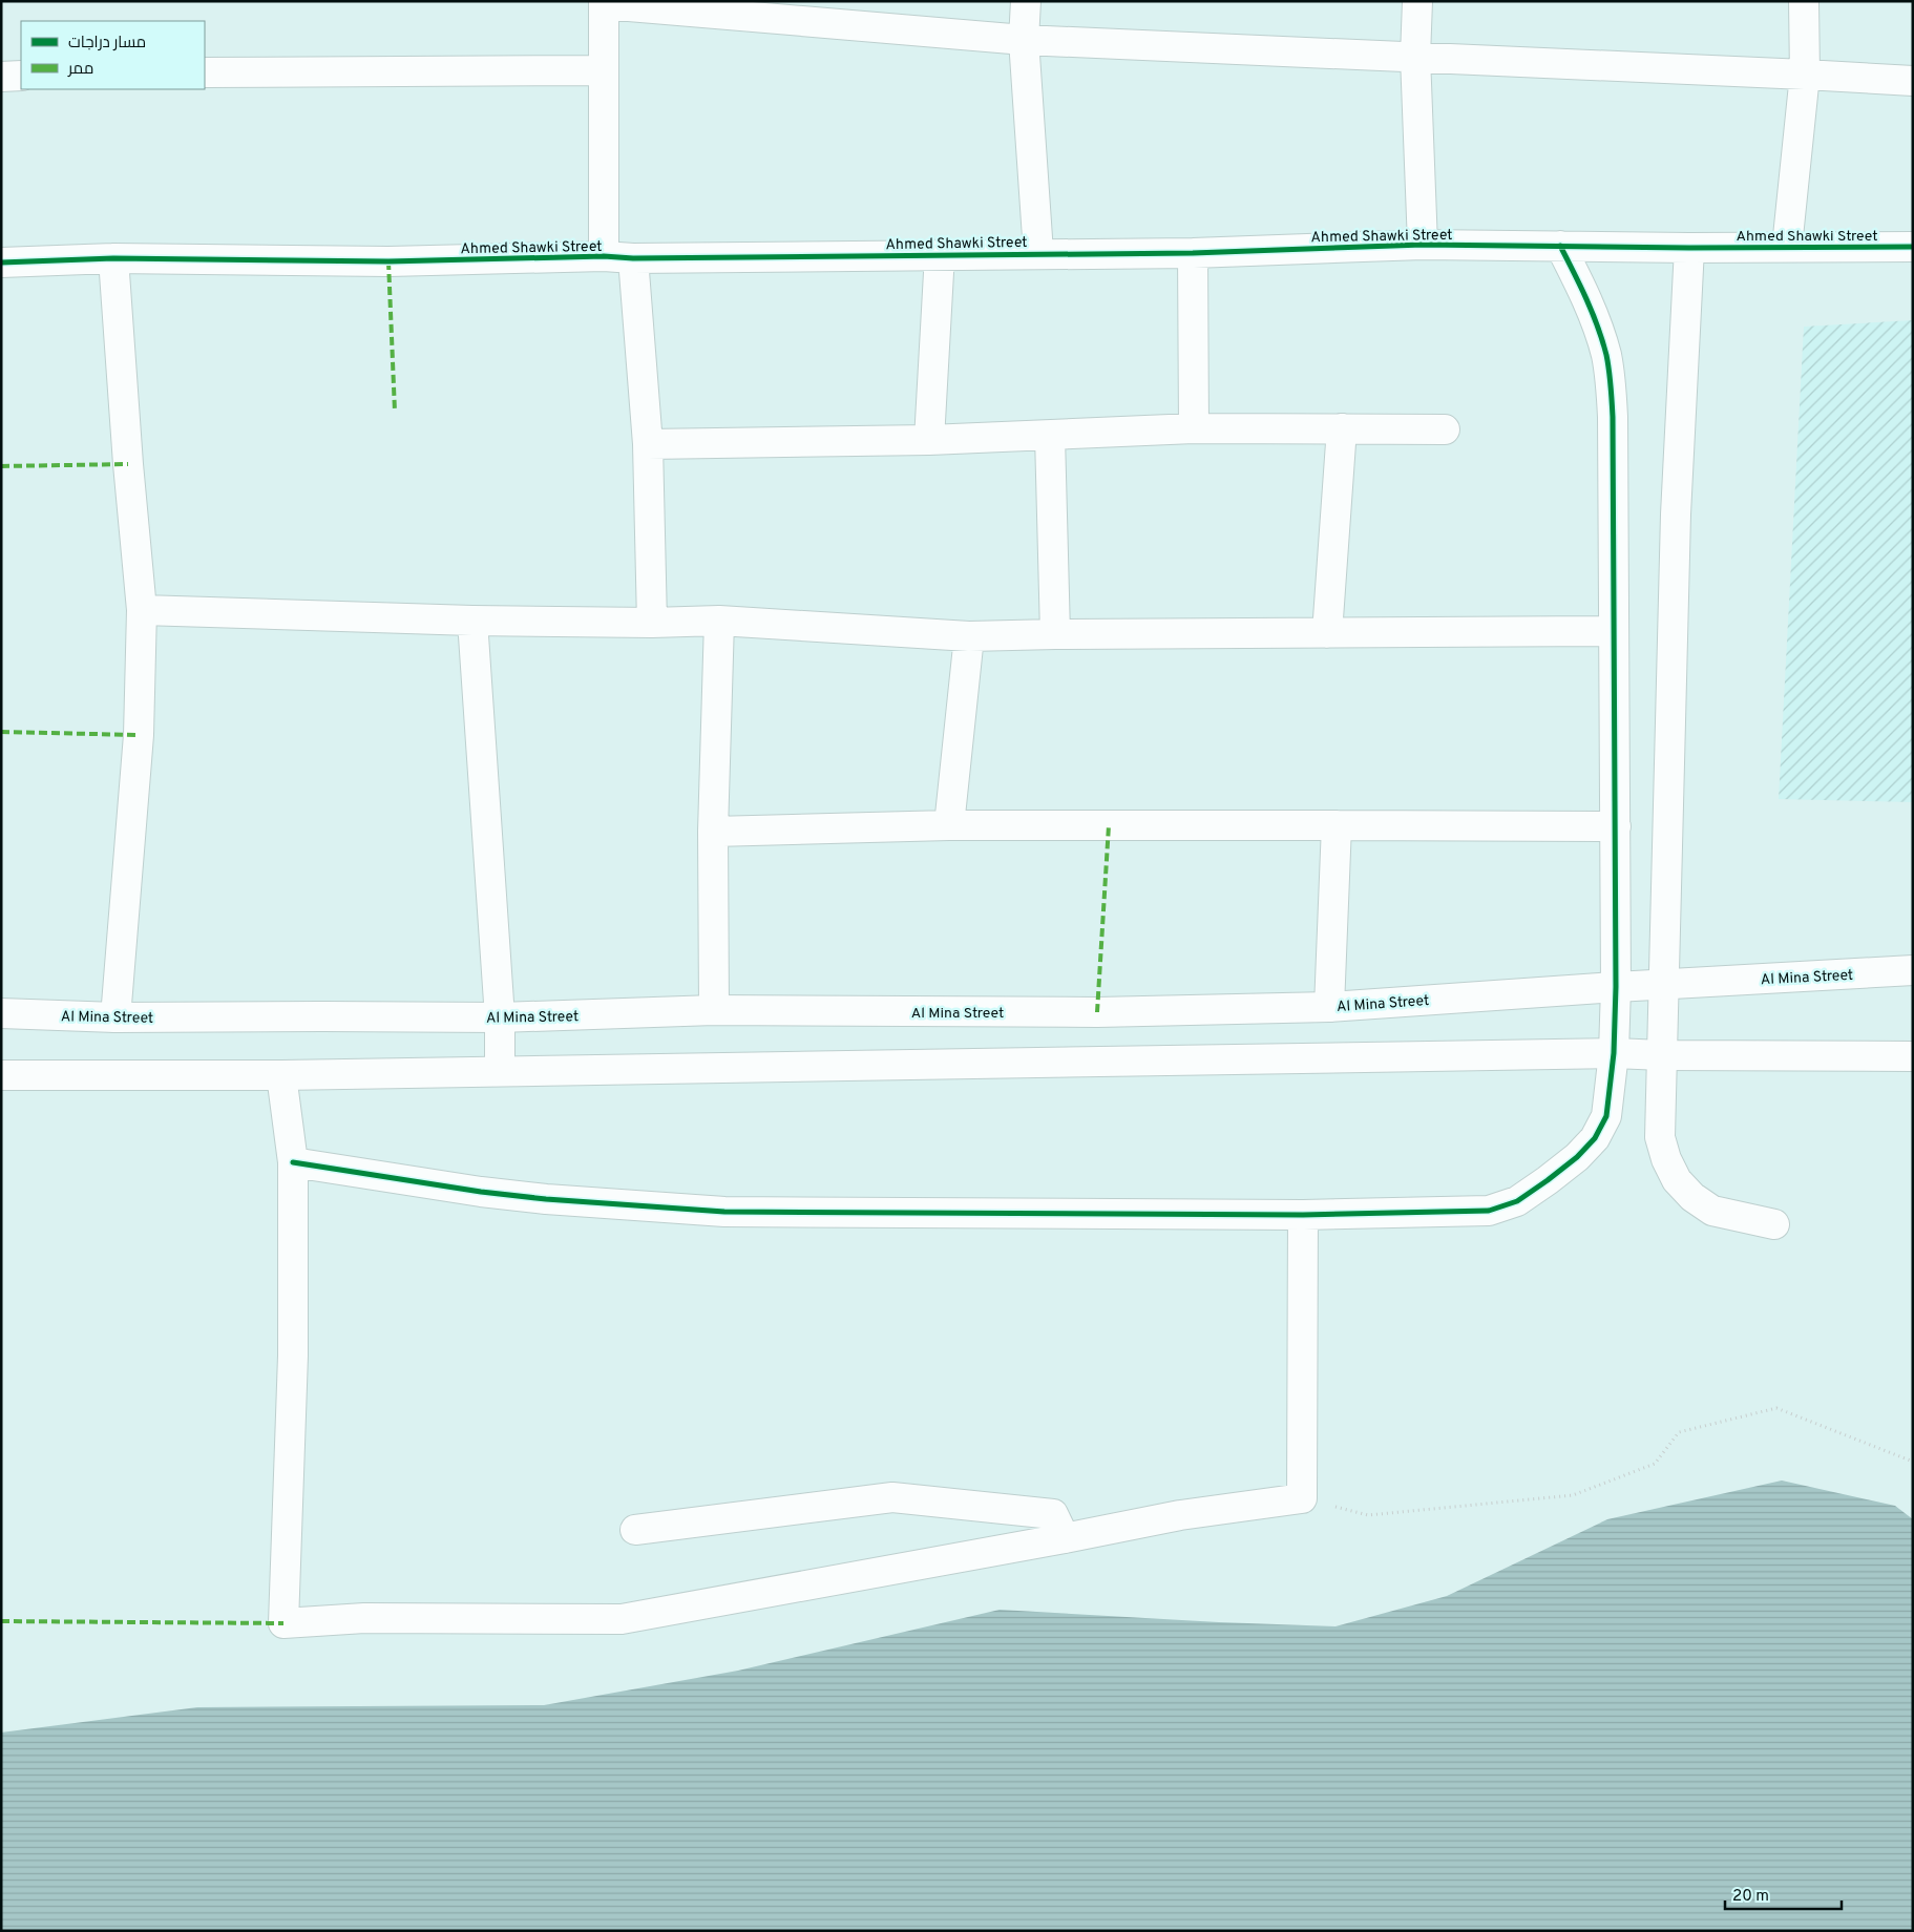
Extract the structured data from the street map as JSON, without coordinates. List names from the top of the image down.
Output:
{
  "streets": {
    "street": ["Ahmed Shawki Street", "Al Mina Street"]
  },
  "legend": ["مسار دراجات", "ممر"],
  "scale_bar": "20 m"
}
